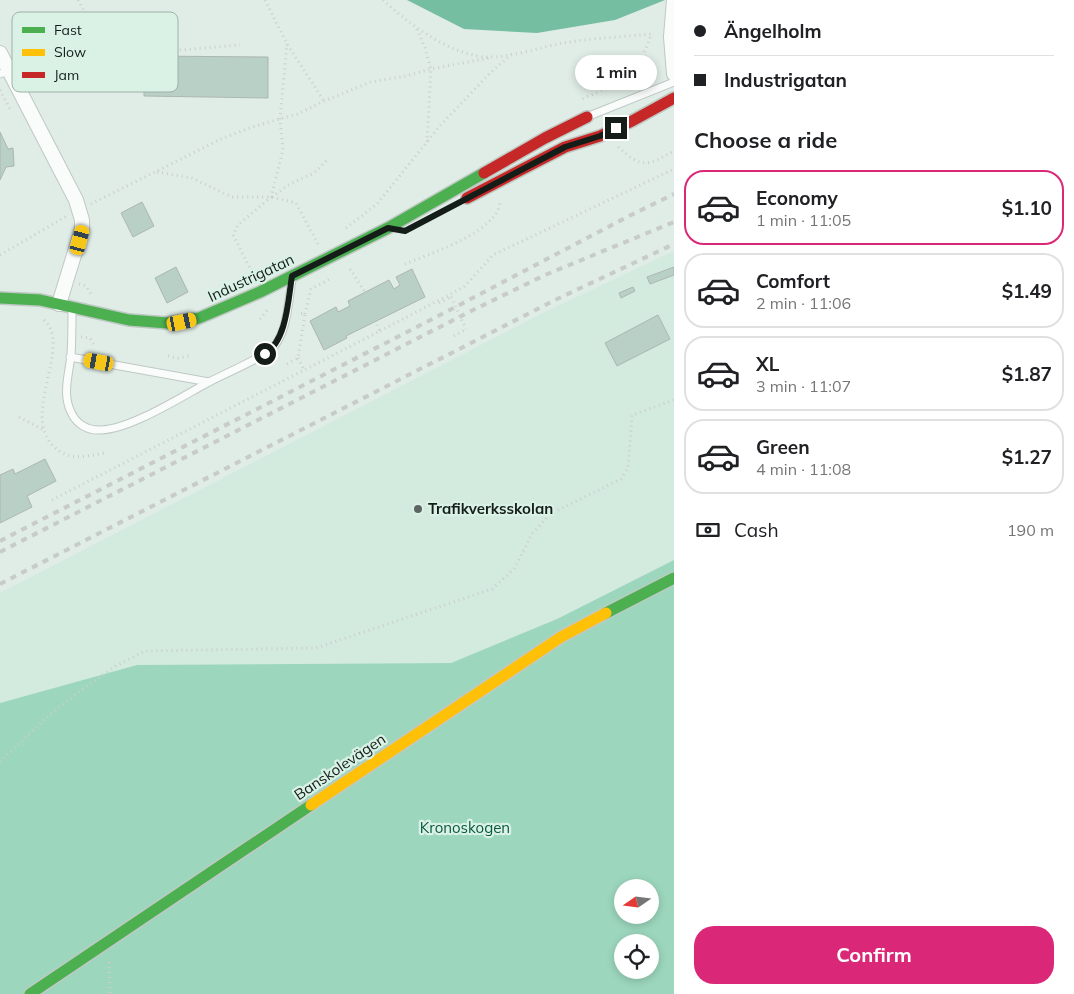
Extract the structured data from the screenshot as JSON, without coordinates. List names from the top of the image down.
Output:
{
  "streets": {
    "street": ["Industrigatan", "Banskolevägen"]
  },
  "parks": ["Kronoskogen"],
  "places": ["Trafikverksskolan"],
  "legend": ["Fast", "Slow", "Jam"],
  "north": "left",
  "page": {
    "banner": ["Ängelholm", "Industrigatan"],
    "bubble": "1 min",
    "heading": "Choose a ride",
    "list": [
      {
        "name": "Economy",
        "note": "1 min · 11:05",
        "value": "$1.10"
      },
      {
        "name": "Comfort",
        "note": "2 min · 11:06",
        "value": "$1.49"
      },
      {
        "name": "XL",
        "note": "3 min · 11:07",
        "value": "$1.87"
      },
      {
        "name": "Green",
        "note": "4 min · 11:08",
        "value": "$1.27"
      }
    ],
    "pay": ["Cash", "190 m"],
    "buttons": "Confirm"
  }
}
